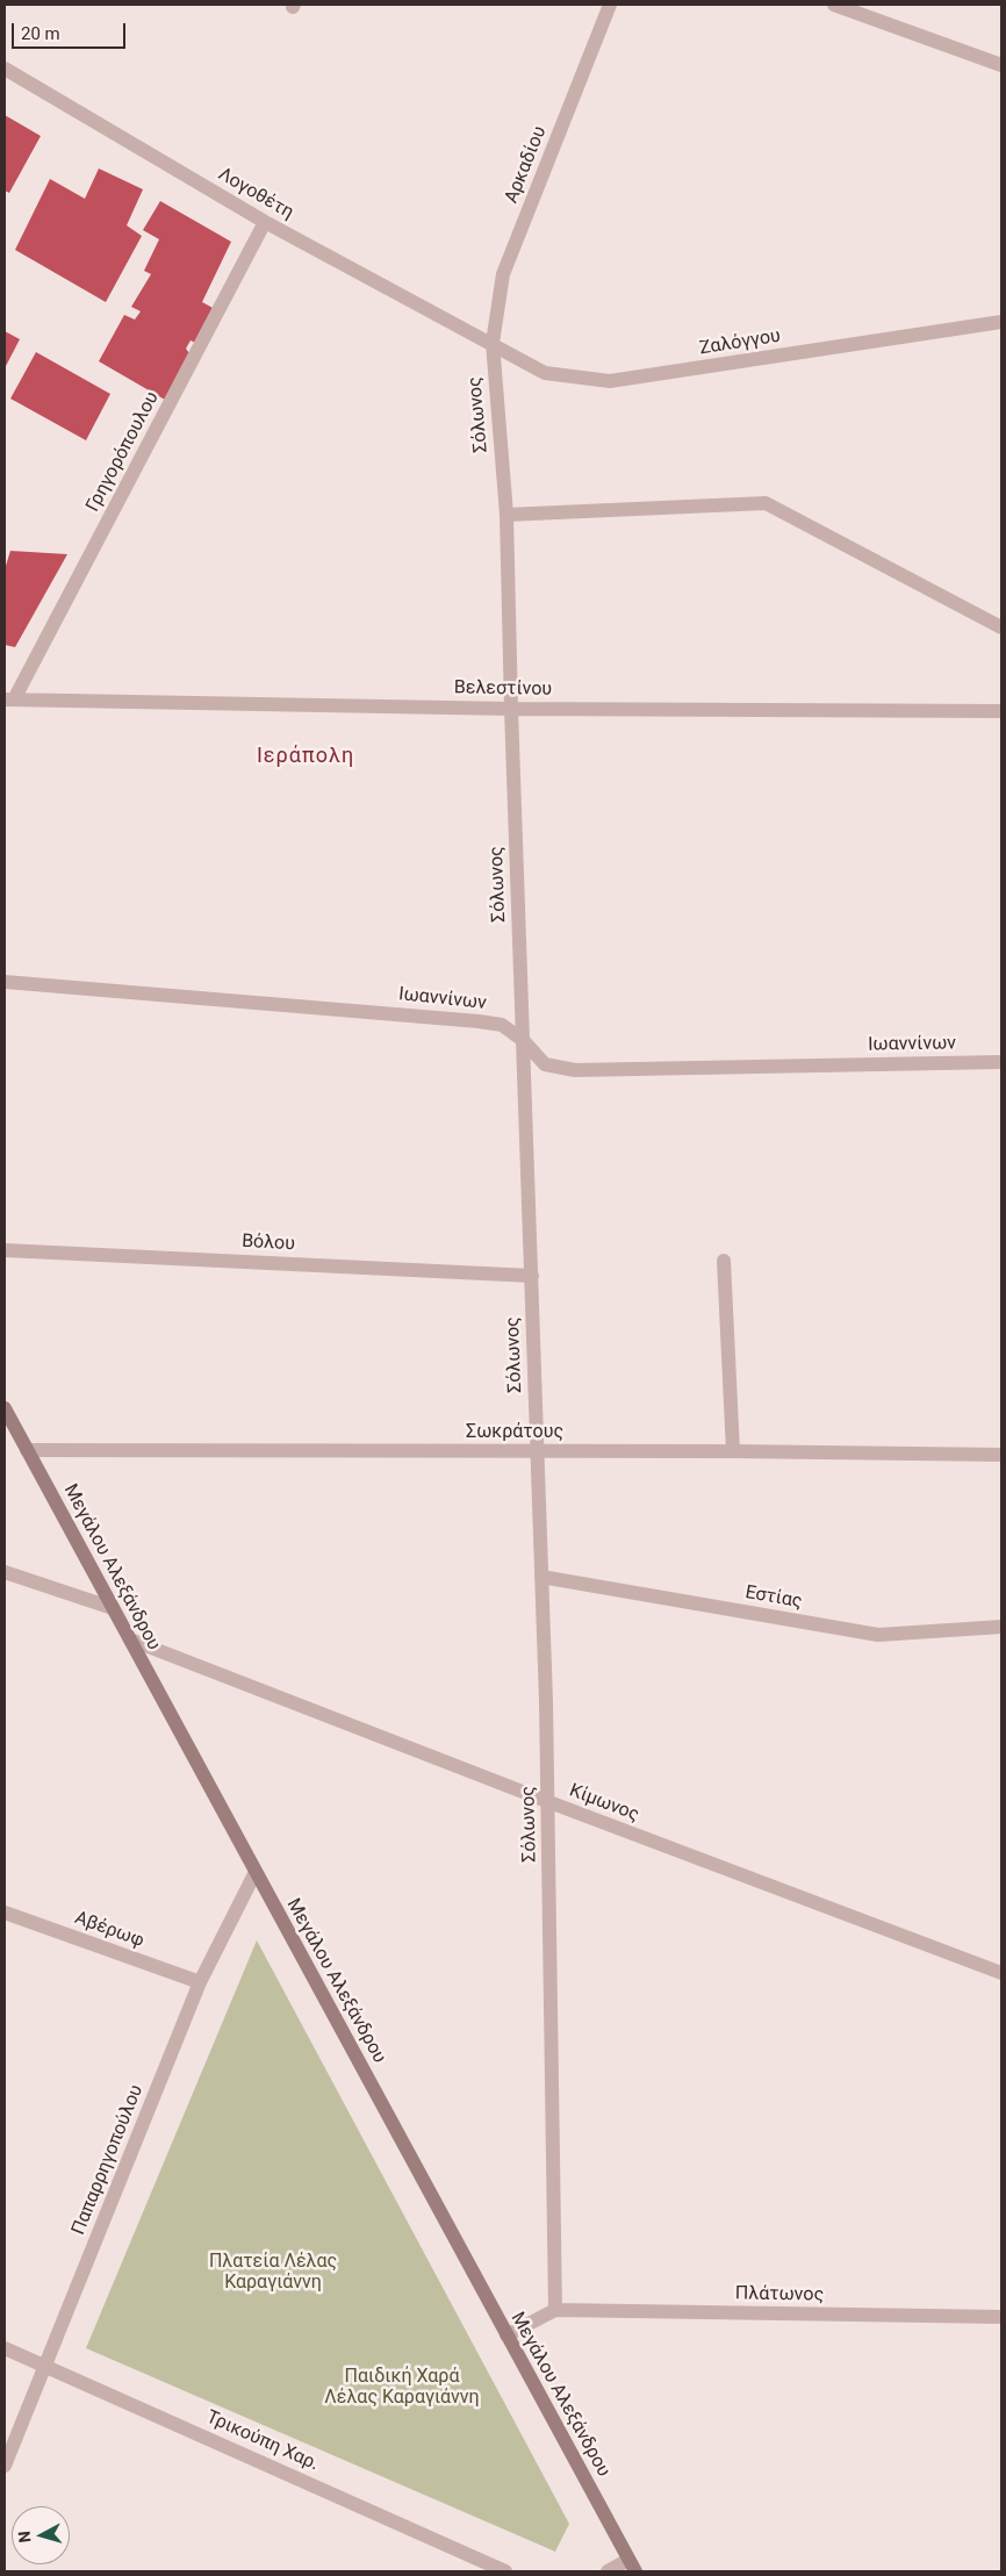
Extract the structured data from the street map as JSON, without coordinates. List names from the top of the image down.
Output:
{
  "streets": {
    "street": [
      "Αρκαδίου",
      "Λογοθέτη",
      "Ζαλόγγου",
      "Σόλωνος",
      "Γρηγορόπουλου",
      "Βελεστίνου",
      "Ιωαννίνων",
      "Βόλου",
      "Σωκράτους",
      "Μεγάλου Αλεξάνδρου",
      "Εστίας",
      "Κίμωνος",
      "Αβέρωφ",
      "Παπαρρηγοπούλου",
      "Πλάτωνος",
      "Τρικούπη Χαρ."
    ]
  },
  "crossings": [
    ["Αρκαδίου", "Λογοθέτη"],
    ["Αρκαδίου", "Ζαλόγγου"],
    ["Αρκαδίου", "Σόλωνος"],
    ["Λογοθέτη", "Ζαλόγγου"],
    ["Λογοθέτη", "Σόλωνος"],
    ["Λογοθέτη", "Γρηγορόπουλου"],
    ["Ζαλόγγου", "Σόλωνος"],
    ["Σόλωνος", "Βελεστίνου"],
    ["Σόλωνος", "Ιωαννίνων"],
    ["Σόλωνος", "Βόλου"],
    ["Σόλωνος", "Σωκράτους"],
    ["Σόλωνος", "Εστίας"],
    ["Σόλωνος", "Κίμωνος"],
    ["Σόλωνος", "Πλάτωνος"],
    ["Γρηγορόπουλου", "Βελεστίνου"],
    ["Σωκράτους", "Μεγάλου Αλεξάνδρου"],
    ["Μεγάλου Αλεξάνδρου", "Κίμωνος"],
    ["Μεγάλου Αλεξάνδρου", "Παπαρρηγοπούλου"],
    ["Αβέρωφ", "Παπαρρηγοπούλου"],
    ["Παπαρρηγοπούλου", "Τρικούπη Χαρ."]
  ],
  "districts": ["Ιεράπολη"],
  "parks": ["Πλατεία Λέλας Καραγιάννη", "Παιδική Χαρά Λέλας Καραγιάννη"],
  "scale_bar": "20 m",
  "north": "left"
}
